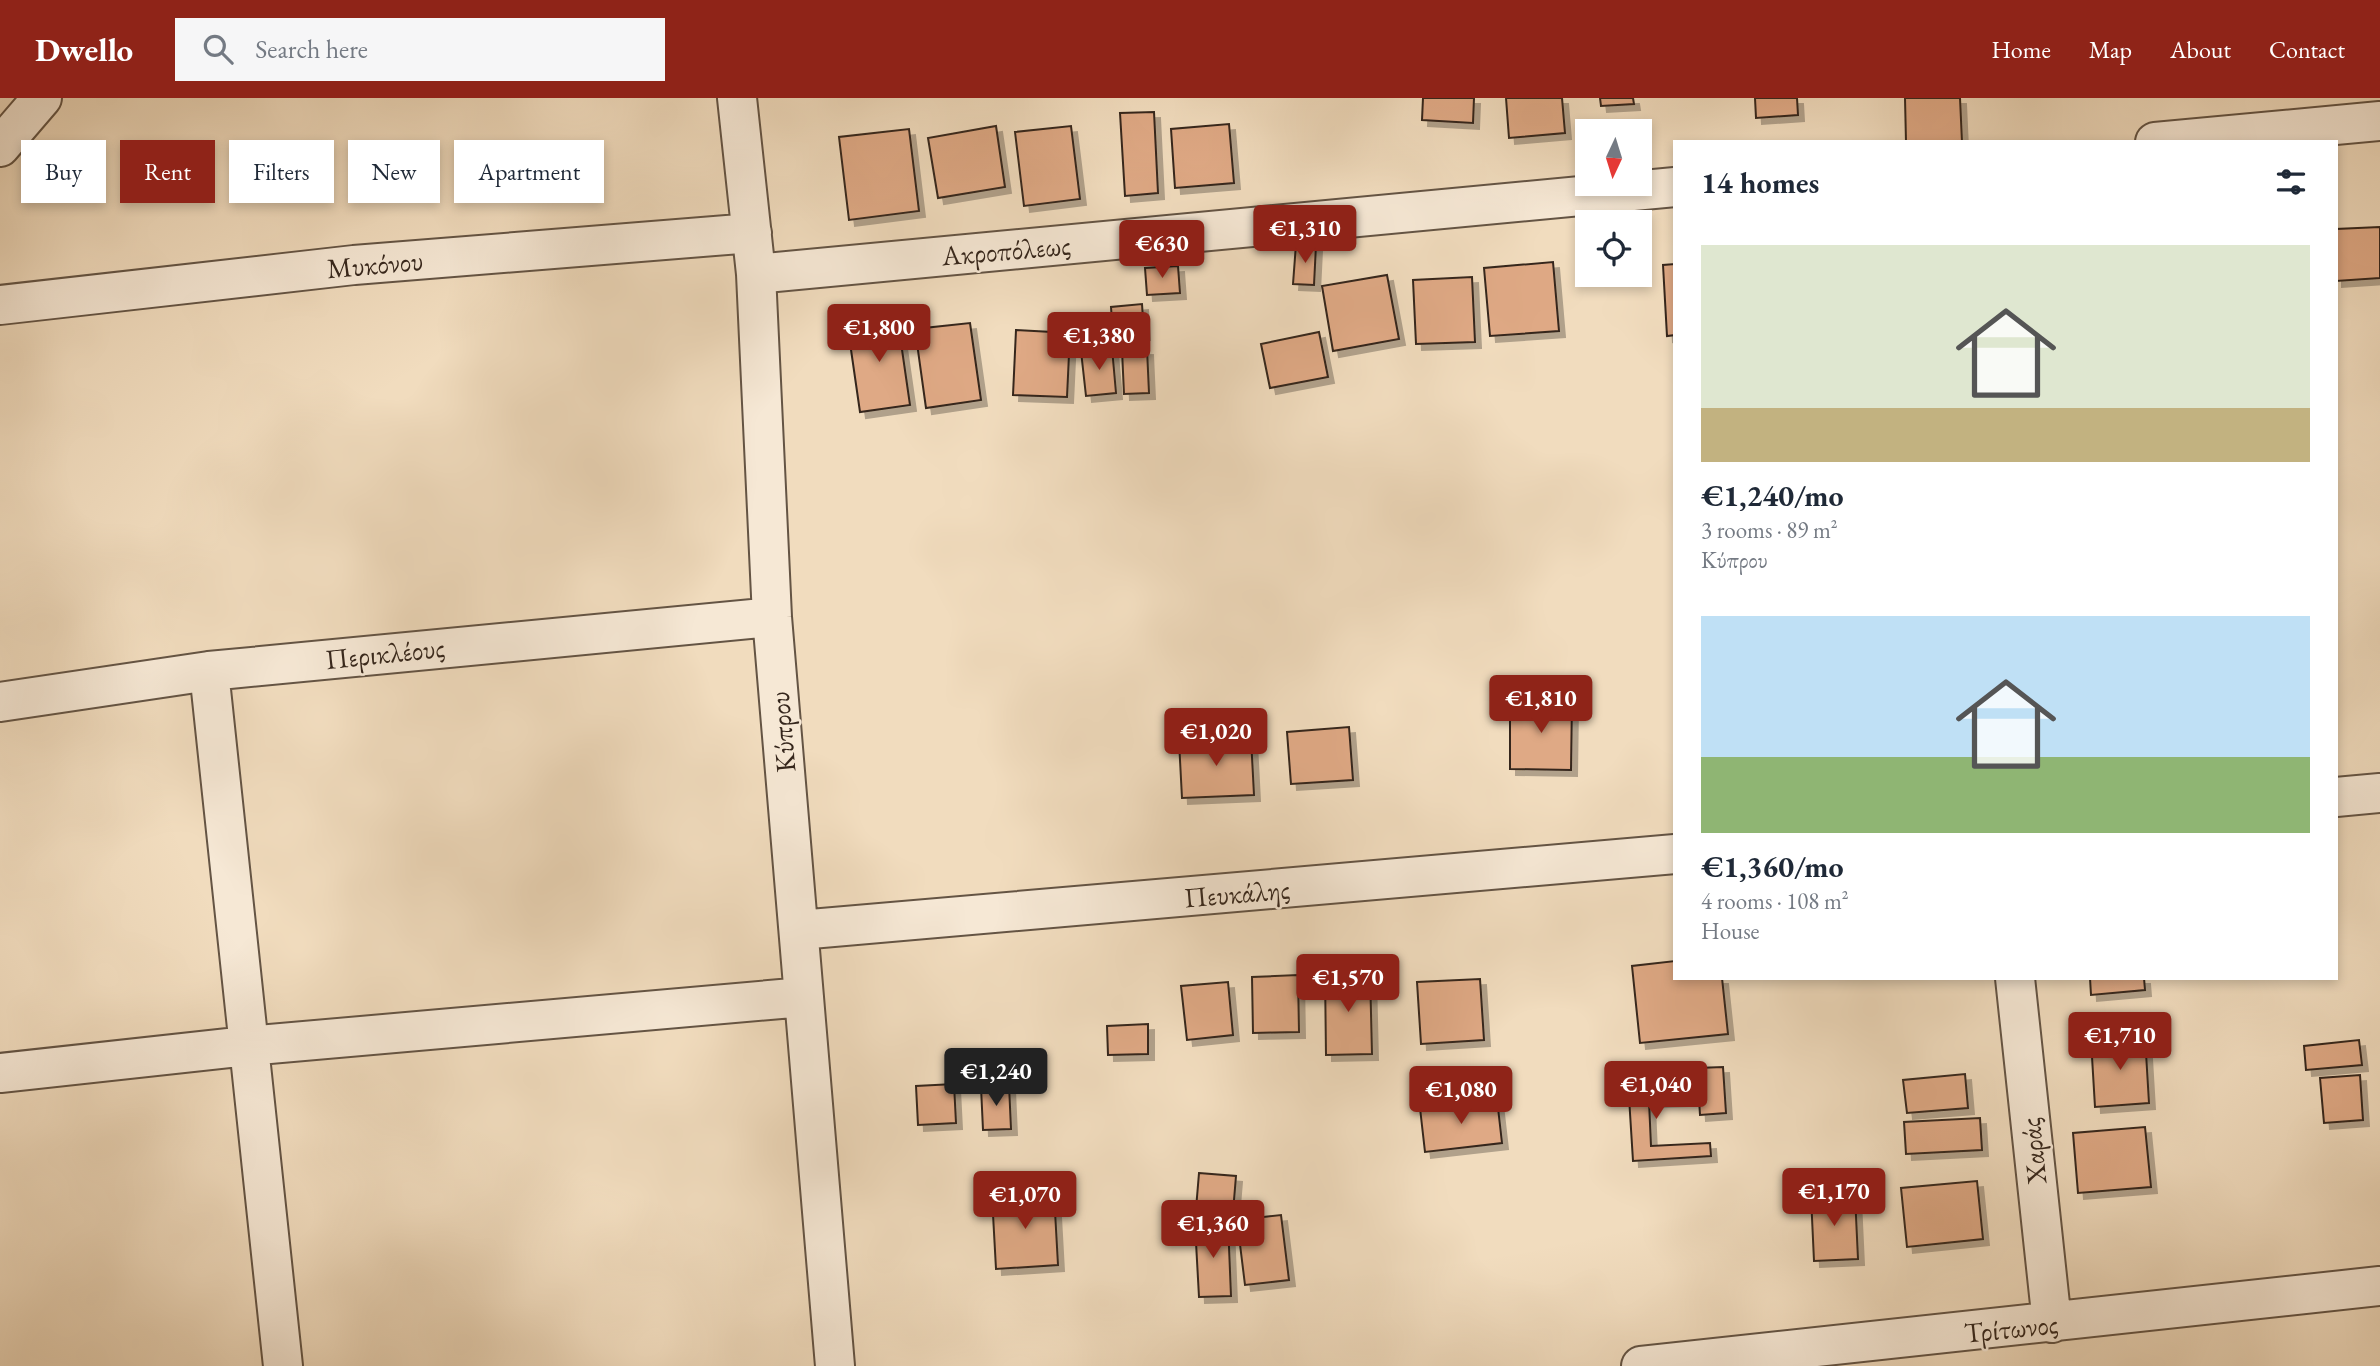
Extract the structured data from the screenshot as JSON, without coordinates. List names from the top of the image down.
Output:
{
  "streets": {
    "street": [
      "Ακροπόλεως",
      "Μυκόνου",
      "Περικλέους",
      "Κύπρου",
      "Πευκάλης",
      "Χαράς",
      "Τρίτωνος"
    ]
  },
  "crossings": [
    ["Ακροπόλεως", "Κύπρου"],
    ["Μυκόνου", "Κύπρου"],
    ["Περικλέους", "Κύπρου"],
    ["Κύπρου", "Πευκάλης"],
    ["Χαράς", "Τρίτωνος"]
  ],
  "north": "bottom",
  "page": {
    "header": "Dwello",
    "search": "Search here",
    "nav": [
      "Home",
      "Map",
      "About",
      "Contact"
    ],
    "chip": [
      "Buy",
      "Rent",
      "Filters",
      "New",
      "Apartment"
    ],
    "heading": "14 homes",
    "price": [
      "€1,310",
      "€630",
      "€1,800",
      "€1,380",
      "€1,810",
      "€1,020",
      "€1,570",
      "€1,710",
      "€1,240",
      "€1,040",
      "€1,080",
      "€1,170",
      "€1,070",
      "€1,360"
    ],
    "list": [
      {
        "name": "€1,240/mo",
        "note": "3 rooms · 89 m² · Κύπρου"
      },
      {
        "name": "€1,360/mo",
        "note": "4 rooms · 108 m² · House"
      }
    ]
  }
}
